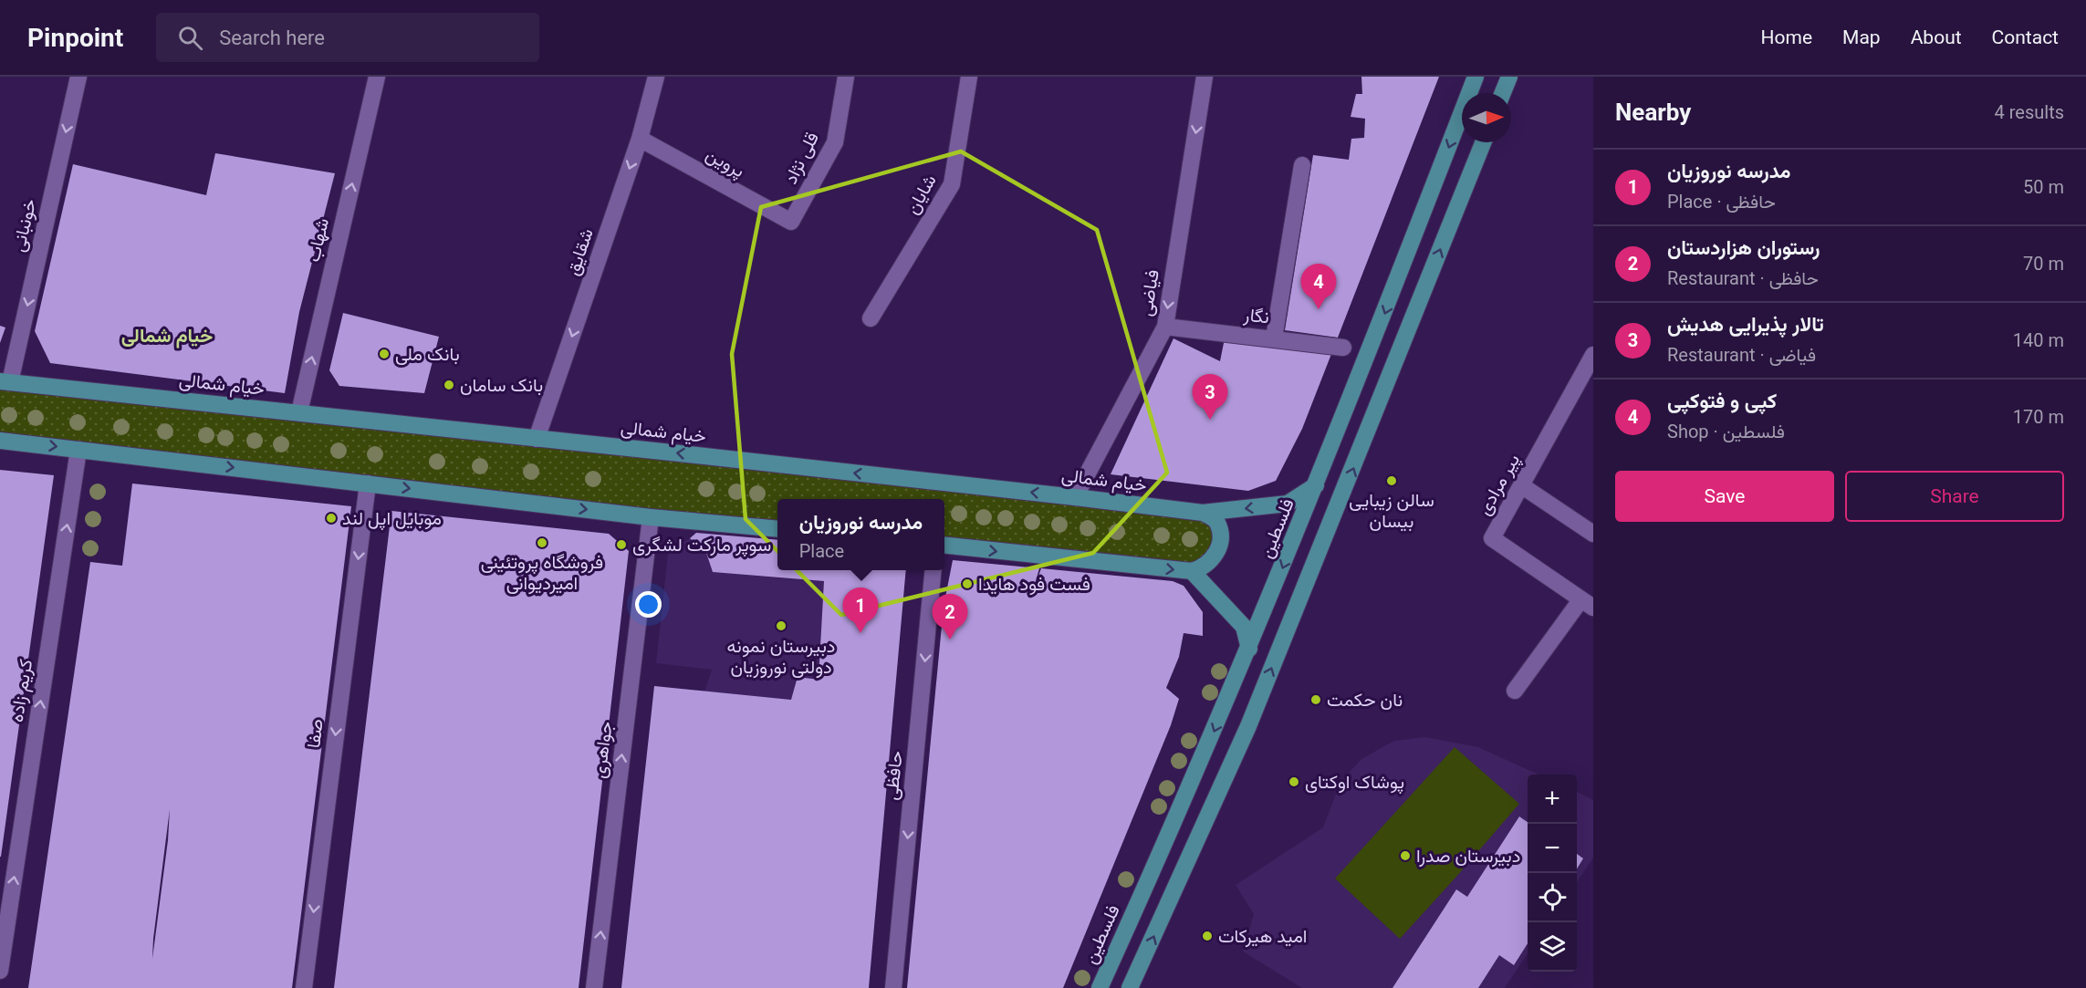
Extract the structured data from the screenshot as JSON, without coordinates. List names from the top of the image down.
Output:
{
  "streets": {
    "main road": ["خیام شمالی", "فلسطین"],
    "street": [
      "قلی نژاد",
      "پروین",
      "شایان",
      "خونبانی",
      "شهاب",
      "شقایق",
      "فیاضی",
      "نگار",
      "پیر مرادی",
      "کریم زاده",
      "صفا",
      "جواهری",
      "حافظی"
    ]
  },
  "crossings": [
    ["قلی نژاد", "پروین"],
    ["پروین", "شقایق"],
    ["خونبانی", "خیام شمالی"],
    ["شهاب", "خیام شمالی"],
    ["شقایق", "خیام شمالی"],
    ["فیاضی", "نگار"],
    ["فیاضی", "خیام شمالی"],
    ["خیام شمالی", "فلسطین"]
  ],
  "one_way": [
    "خونبانی",
    "شهاب",
    "شقایق",
    "کریم زاده",
    "صفا",
    "جواهری",
    "حافظی"
  ],
  "districts": ["خیام شمالی"],
  "places": [
    "بانک ملی",
    "بانک سامان",
    "سالن زیبایی بیسان",
    "موبایل اپل لند",
    "فروشگاه پروتئینی امیردیوانی",
    "سوپر مارکت لشگری",
    "فست فود هایدا",
    "دبیرستان نمونه دولتی نوروزیان",
    "نان حکمت",
    "پوشاک اوکتای",
    "دبیرستان صدرا",
    "امید هیرکات"
  ],
  "north": "right",
  "page": {
    "header": "Pinpoint",
    "search": "Search here",
    "nav": [
      "Home",
      "Map",
      "About",
      "Contact"
    ],
    "heading": ["Nearby", "4 results"],
    "list": [
      {
        "mark": "1",
        "name": "مدرسه نوروزیان",
        "note": "Place · حافظی",
        "value": "50 m"
      },
      {
        "mark": "2",
        "name": "رستوران هزاردستان",
        "note": "Restaurant · حافظی",
        "value": "70 m"
      },
      {
        "mark": "3",
        "name": "تالار پذیرایی هدیش",
        "note": "Restaurant · فیاضی",
        "value": "140 m"
      },
      {
        "mark": "4",
        "name": "کپی و فتوکپی",
        "note": "Shop · فلسطین",
        "value": "170 m"
      }
    ],
    "pins": [
      "4",
      "3",
      "1",
      "2"
    ],
    "buttons": ["Save", "Share"],
    "popup": ["مدرسه نوروزیان", "Place"],
    "map_buttons": ["+", "−"]
  }
}
